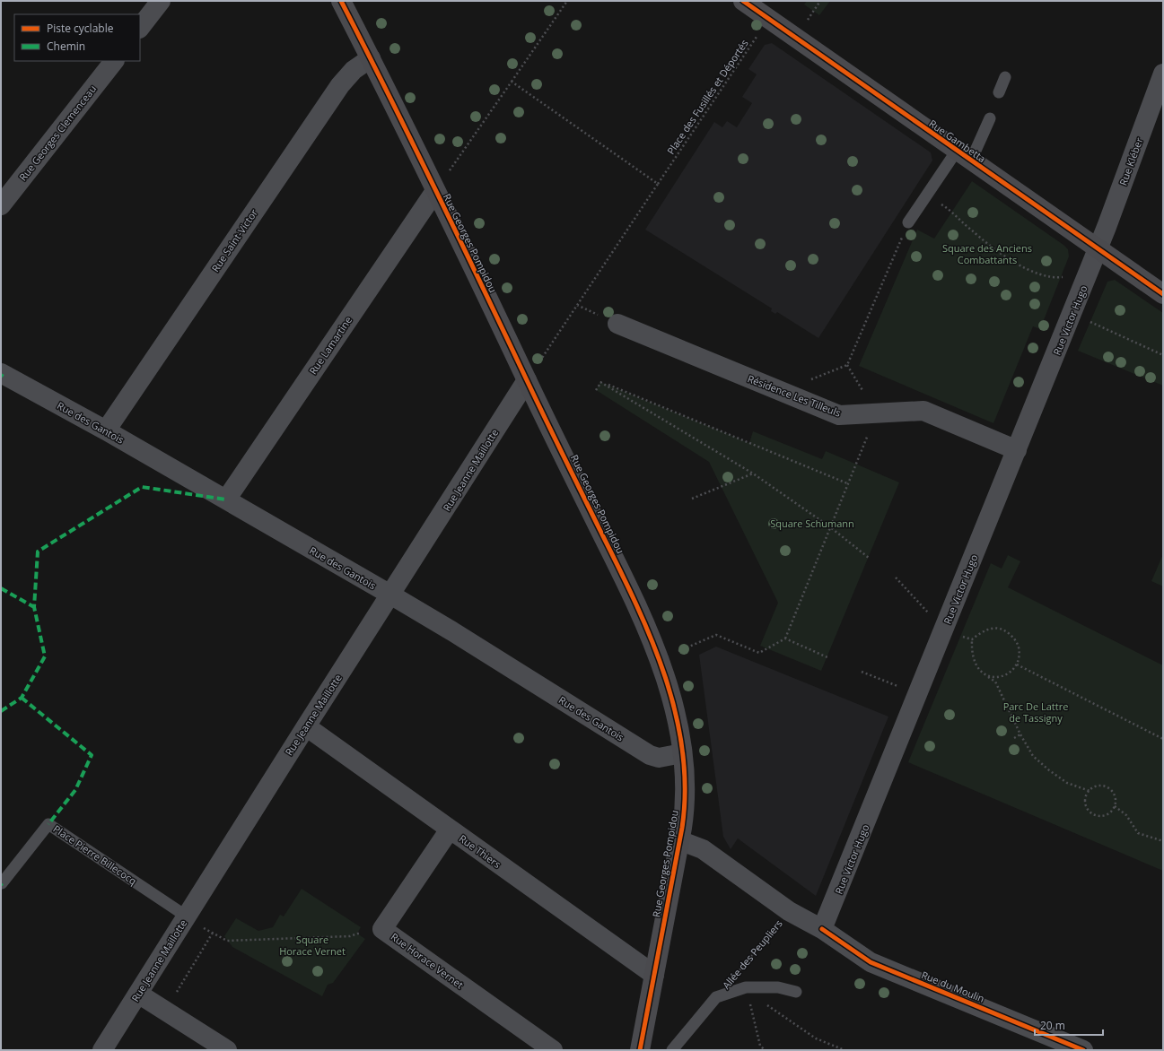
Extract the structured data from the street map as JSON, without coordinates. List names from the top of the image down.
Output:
{
  "streets": {
    "street": [
      "Rue Georges Clemenceau",
      "Rue Gambetta",
      "Rue Kléber",
      "Rue Saint-Victor",
      "Rue Georges Pompidou",
      "Rue Victor Hugo",
      "Rue Lamartine",
      "Résidence Les Tilleuls",
      "Rue des Gantois",
      "Rue Jeanne Maillotte",
      "Rue Thiers",
      "Rue Horace Vernet",
      "Rue du Moulin"
    ],
    "lane": ["Place Pierre Billecocq", "Allée des Peupliers"],
    "path": ["Place des Fusillés et Déportés"]
  },
  "crossings": [
    ["Place des Fusillés et Déportés", "Rue Gambetta"],
    ["Place des Fusillés et Déportés", "Rue Georges Pompidou"],
    ["Place des Fusillés et Déportés", "Rue Jeanne Maillotte"],
    ["Rue Gambetta", "Rue Kléber"],
    ["Rue Gambetta", "Rue Victor Hugo"],
    ["Rue Kléber", "Rue Victor Hugo"],
    ["Rue Saint-Victor", "Rue Georges Pompidou"],
    ["Rue Saint-Victor", "Rue des Gantois"],
    ["Rue Georges Pompidou", "Rue Lamartine"],
    ["Rue Georges Pompidou", "Rue des Gantois"],
    ["Rue Georges Pompidou", "Rue Jeanne Maillotte"],
    ["Rue Georges Pompidou", "Rue Thiers"],
    ["Rue Georges Pompidou", "Rue du Moulin"],
    ["Rue Victor Hugo", "Résidence Les Tilleuls"],
    ["Rue Victor Hugo", "Rue du Moulin"],
    ["Rue Lamartine", "Rue des Gantois"],
    ["Rue des Gantois", "Rue Jeanne Maillotte"],
    ["Rue Jeanne Maillotte", "Rue Thiers"],
    ["Rue Jeanne Maillotte", "Place Pierre Billecocq"],
    ["Rue Thiers", "Rue Horace Vernet"],
    ["Allée des Peupliers", "Rue du Moulin"]
  ],
  "parks": [
    "Square des Anciens Combattants",
    "Square Schumann",
    "Parc De Lattre de Tassigny",
    "Square Horace Vernet"
  ],
  "legend": ["Piste cyclable", "Chemin"],
  "scale_bar": "20 m"
}
